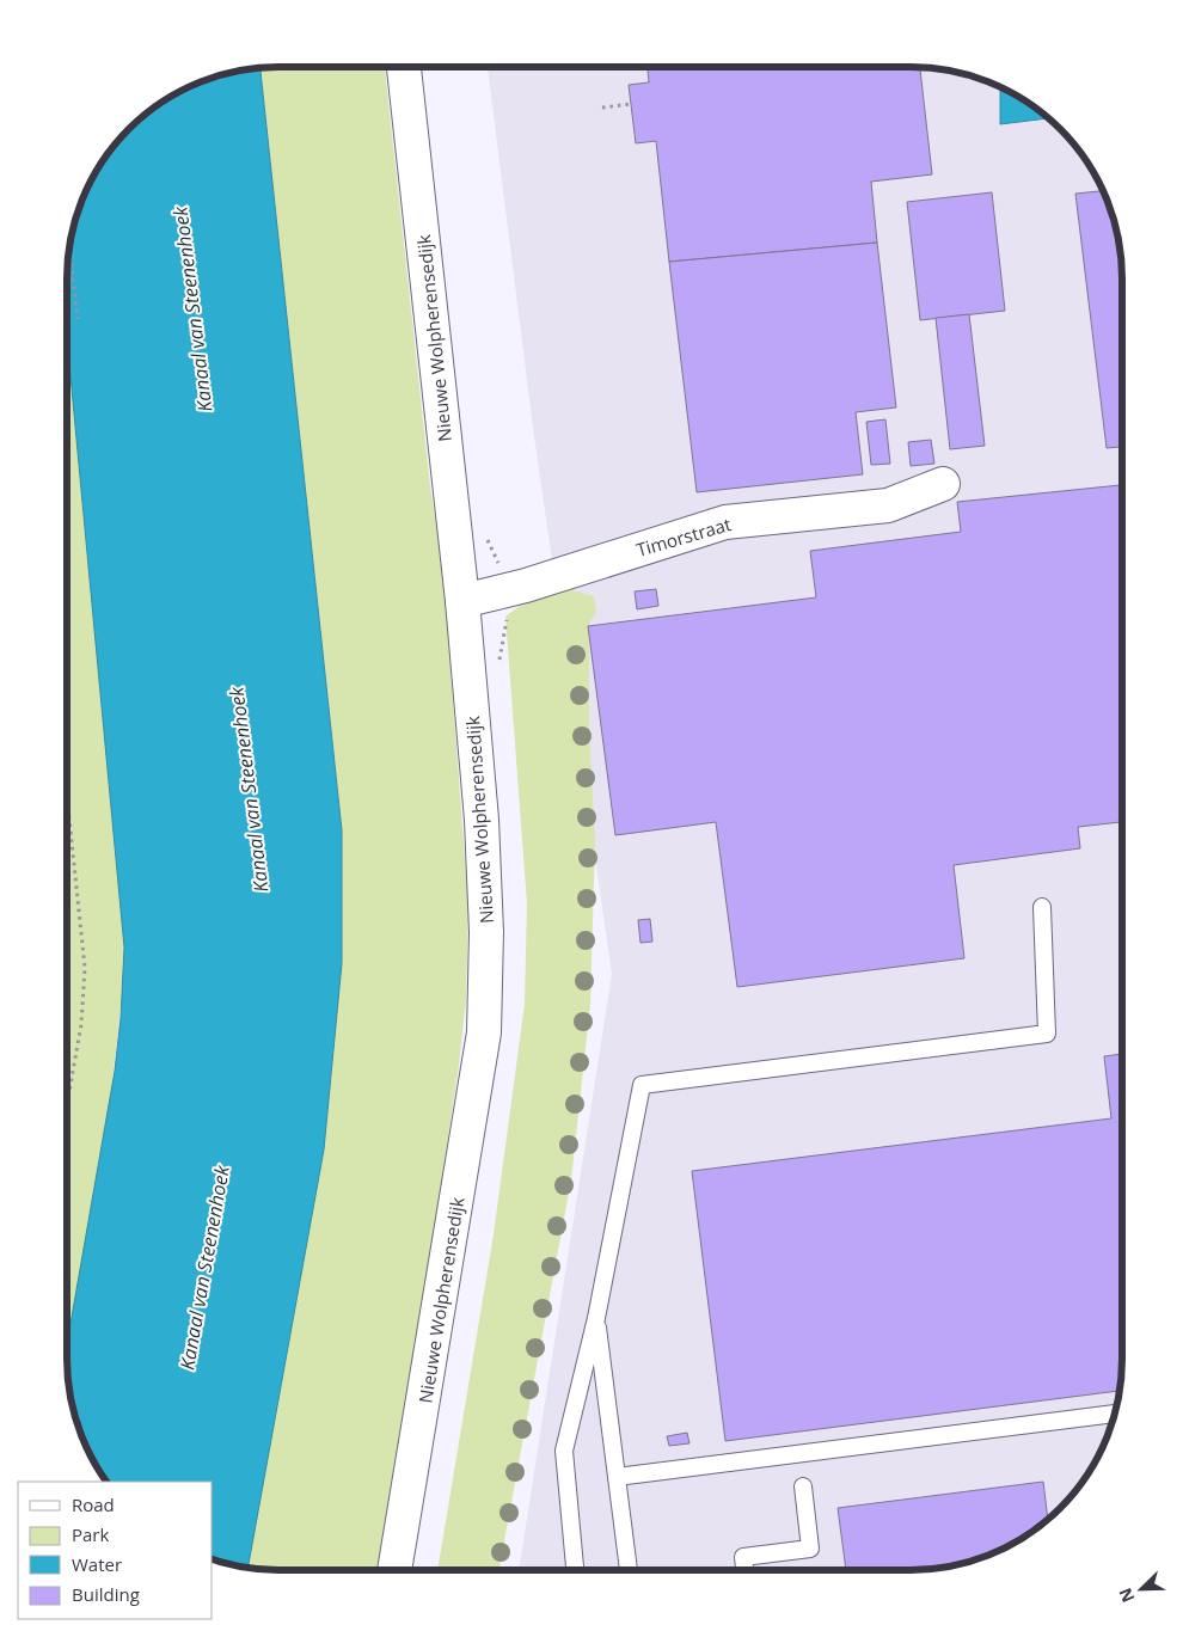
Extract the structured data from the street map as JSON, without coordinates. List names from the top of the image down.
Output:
{
  "streets": {
    "street": ["Nieuwe Wolpherensedijk", "Timorstraat"]
  },
  "crossings": [
    ["Nieuwe Wolpherensedijk", "Timorstraat"]
  ],
  "water": ["Kanaal van Steenenhoek"],
  "legend": [
    "Road",
    "Park",
    "Water",
    "Building"
  ],
  "north": "bottom left"
}
